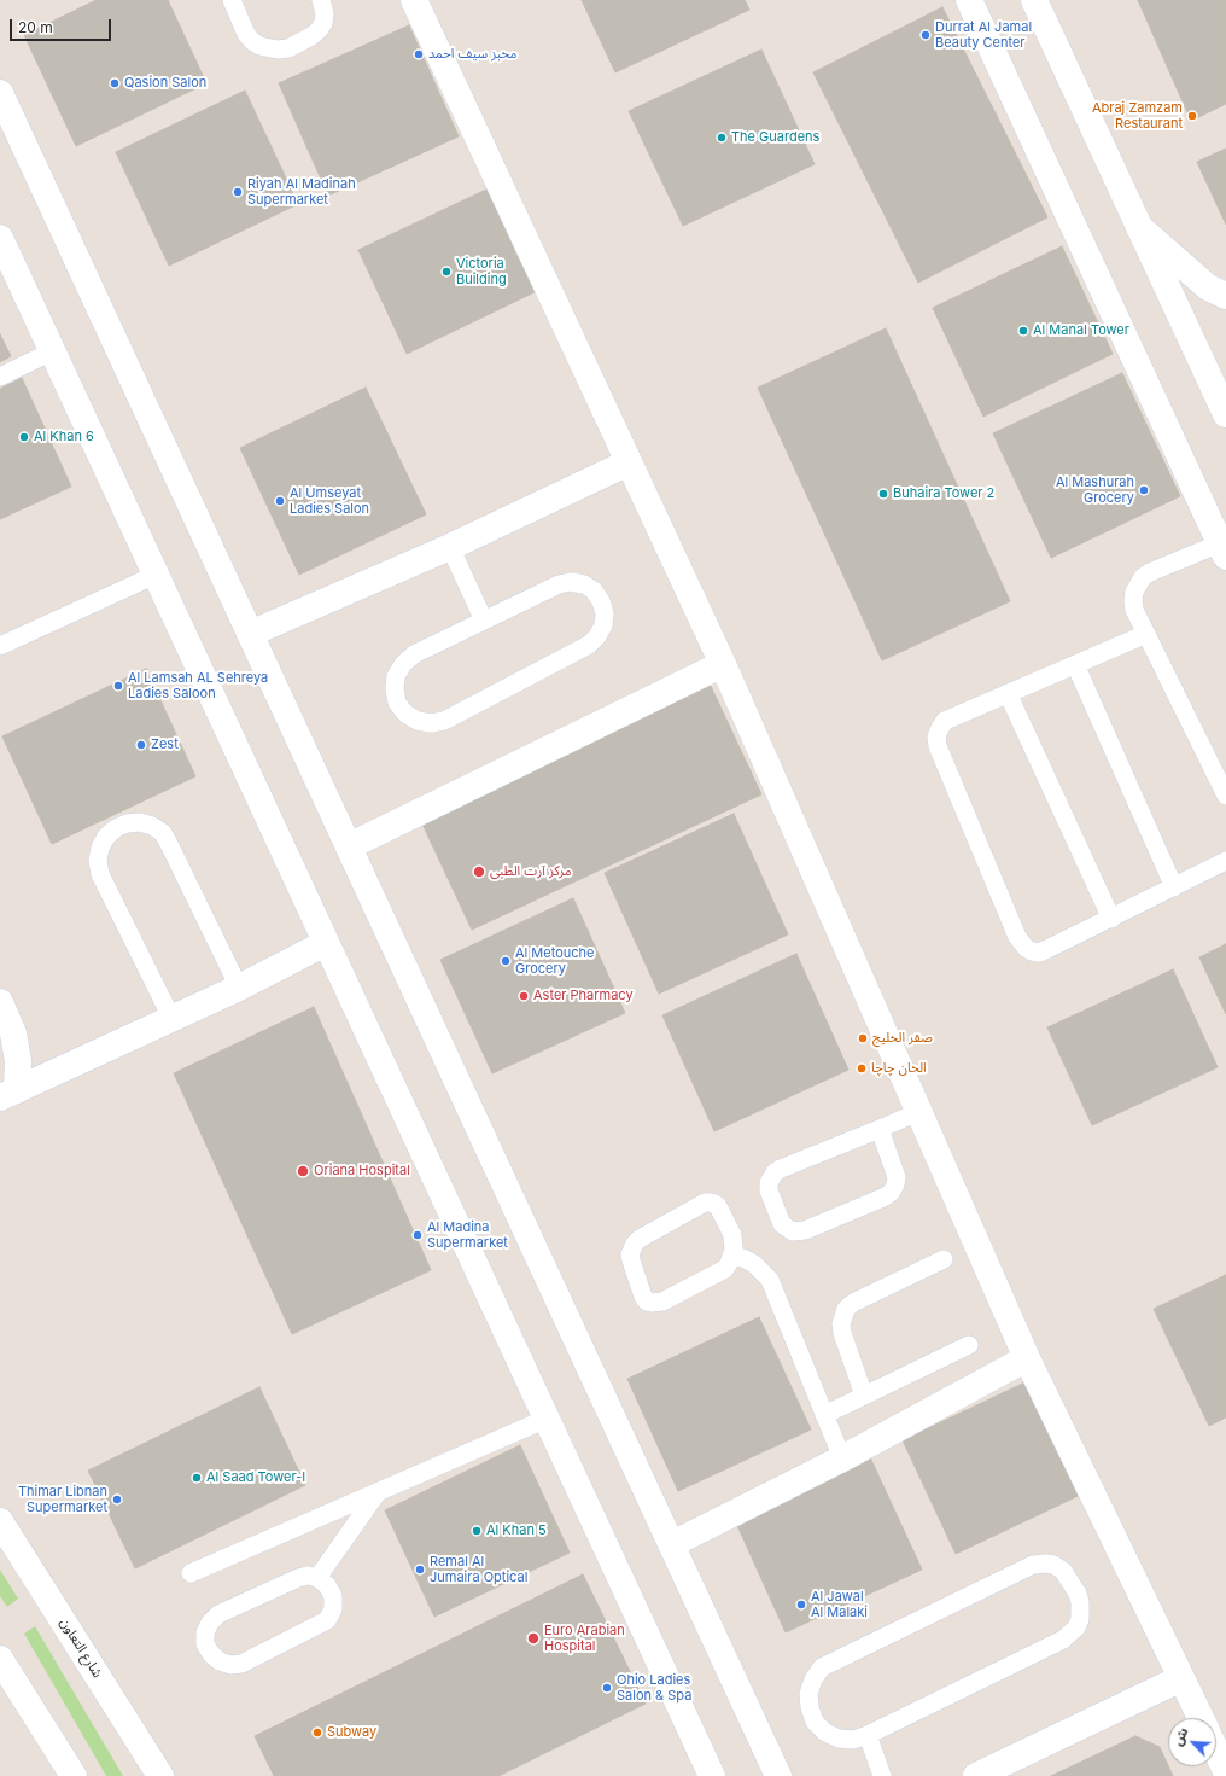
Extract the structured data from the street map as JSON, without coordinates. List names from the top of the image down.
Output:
{
  "streets": {
    "street": ["شارع التعاون"]
  },
  "places": [
    "Durrat Al Jamal Beauty Center",
    "مخبز سیف احمد",
    "Qasion Salon",
    "Abraj Zamzam Restaurant",
    "The Guardens",
    "Riyah Al Madinah Supermarket",
    "Victoria Building",
    "Al Manal Tower",
    "Al Khan 6",
    "Al Mashurah Grocery",
    "Buhaira Tower 2",
    "Al Umseyat Ladies Salon",
    "Al Lamsah AL Sehreya Ladies Saloon",
    "Zest",
    "مرکز آرت الطبی",
    "Al Metouche Grocery",
    "Aster Pharmacy",
    "صقر الخليج",
    "الخان چاچا",
    "Oriana Hospital",
    "Al Madina Supermarket",
    "Al Saad Tower-I",
    "Thimar Libnan Supermarket",
    "Al Khan 5",
    "Remal Al Jumaira Optical",
    "Al Jawal Al Malaki",
    "Euro Arabian Hospital",
    "Ohio Ladies Salon & Spa",
    "Subway"
  ],
  "scale_bar": "20 m",
  "north": "top left"
}
